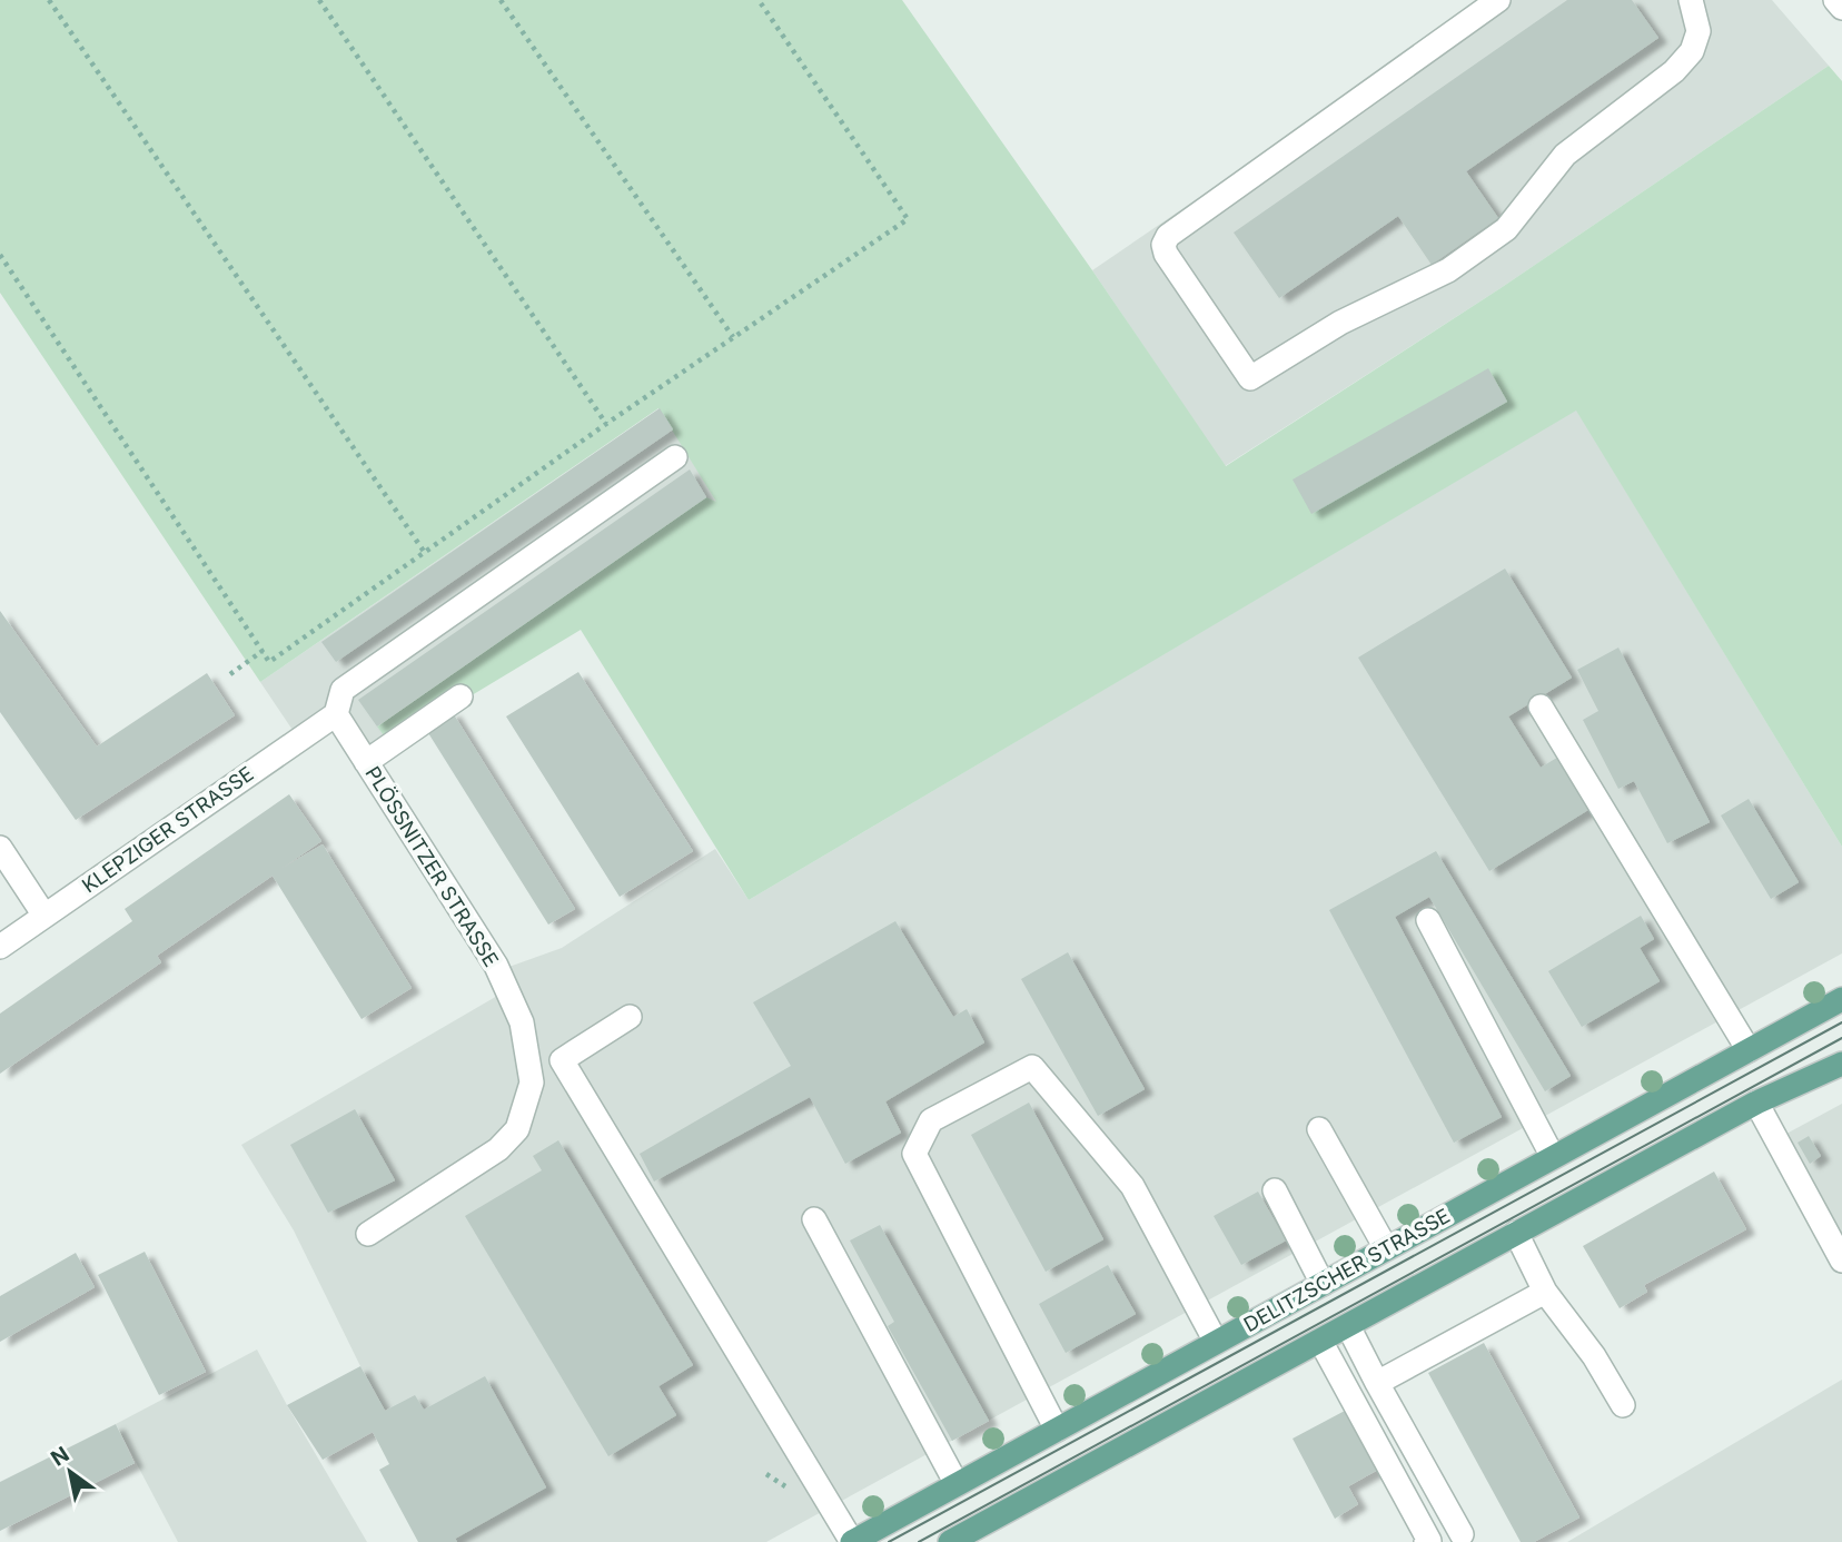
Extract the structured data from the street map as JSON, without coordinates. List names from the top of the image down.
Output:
{
  "streets": {
    "main road": ["DELITZSCHER STRASSE"],
    "street": ["KLEPZIGER STRASSE", "PLÖSSNITZER STRASSE"]
  },
  "crossings": [
    ["KLEPZIGER STRASSE", "PLÖSSNITZER STRASSE"]
  ],
  "north": "top left"
}
